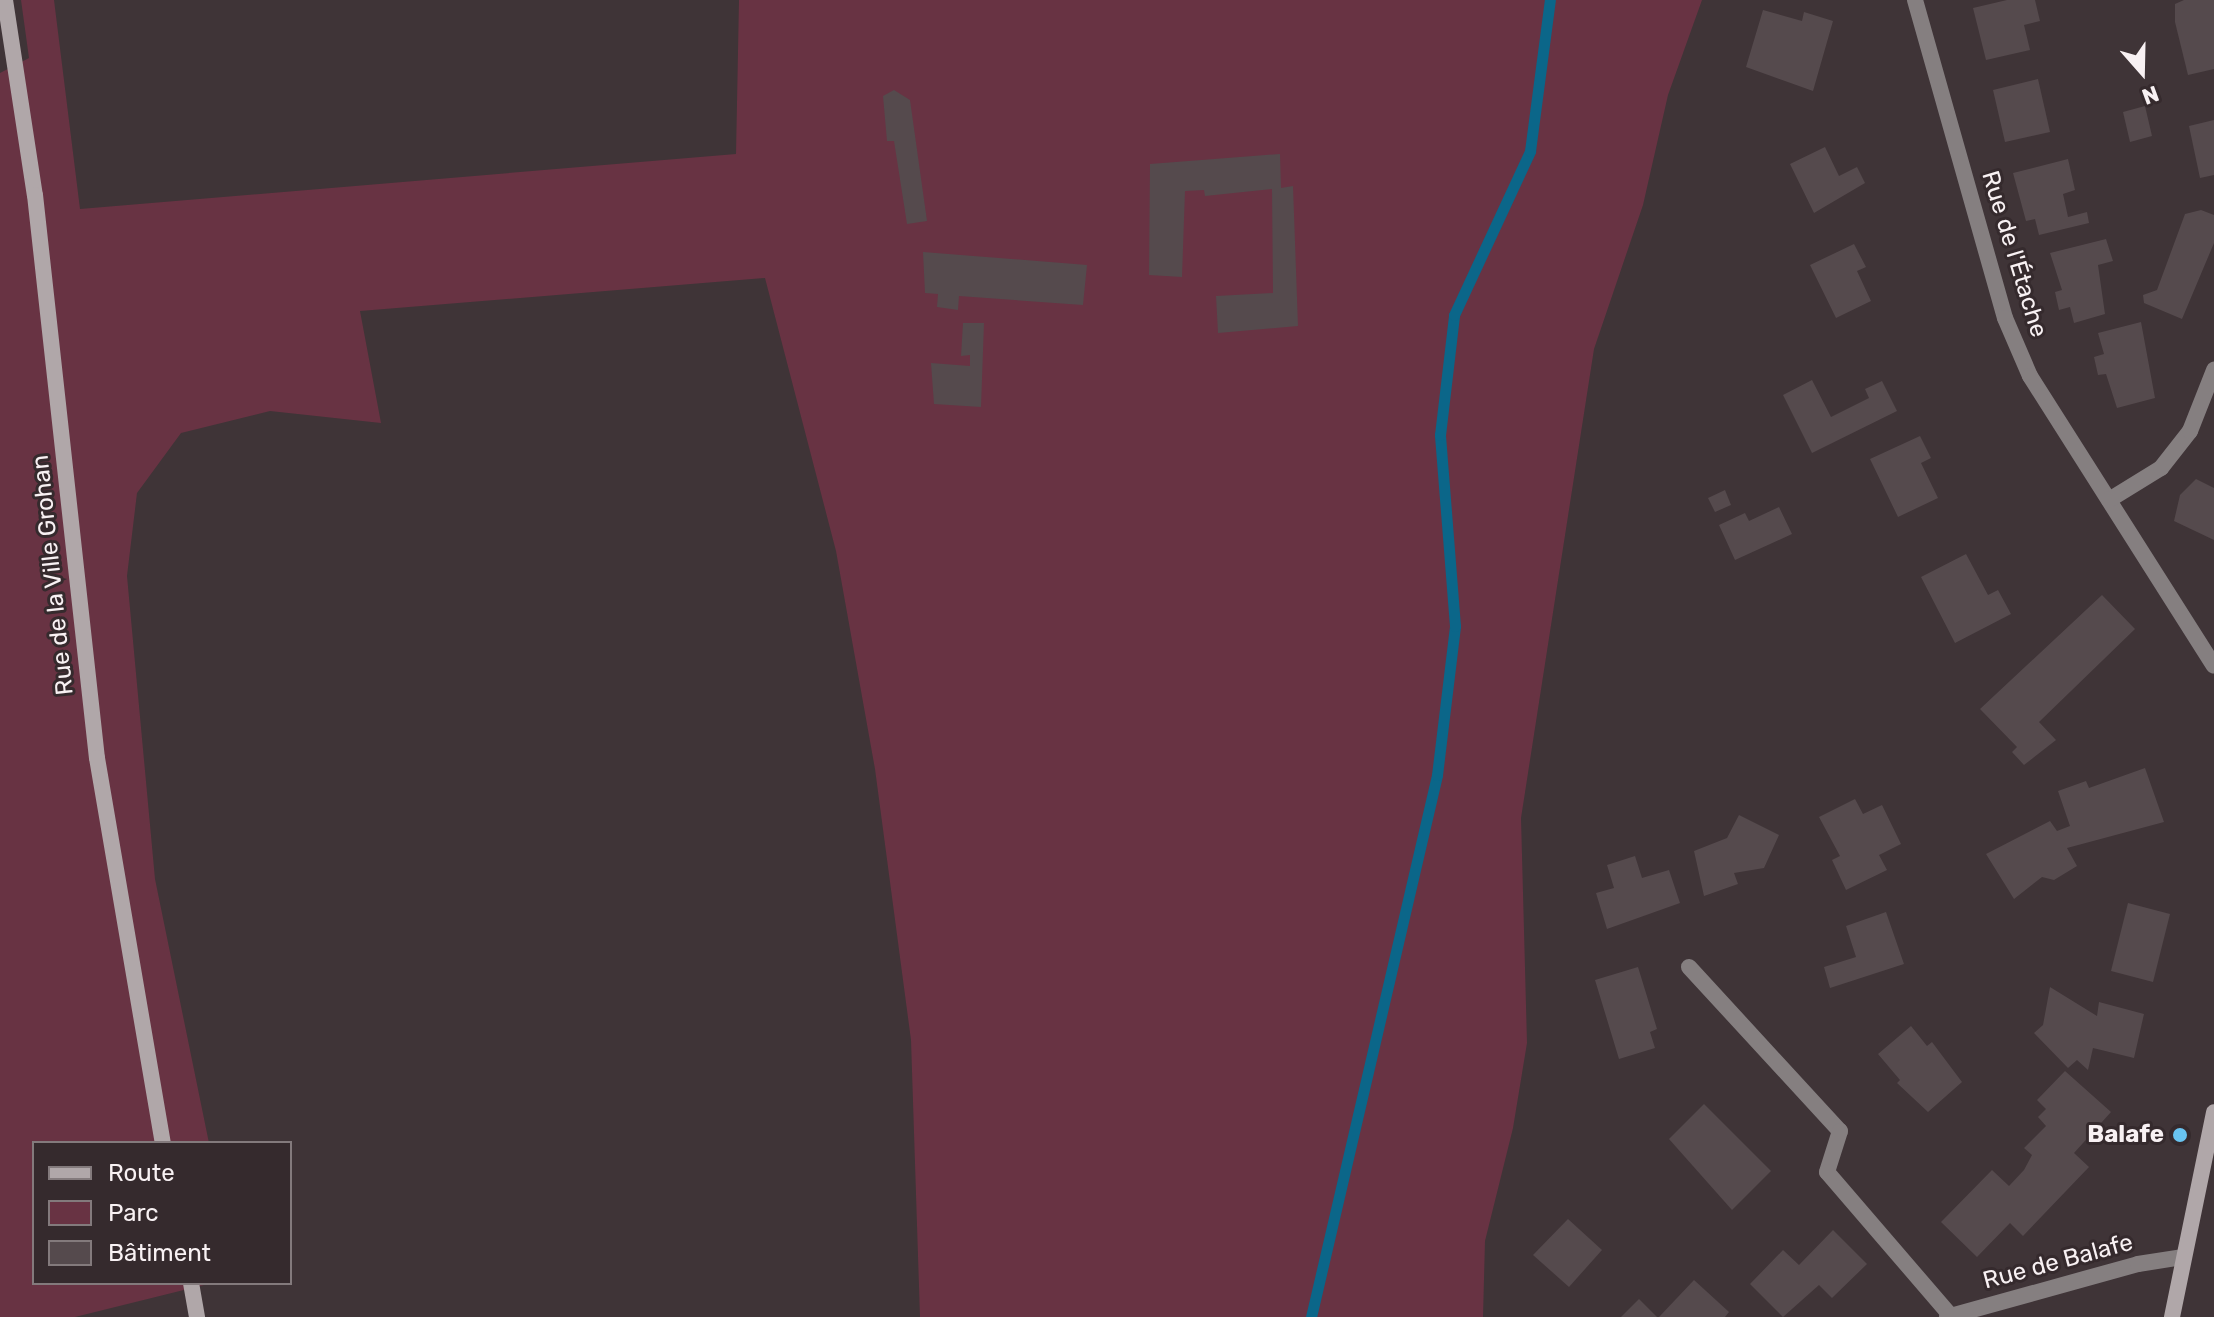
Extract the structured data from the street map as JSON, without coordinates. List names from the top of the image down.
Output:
{
  "streets": {
    "street": ["Rue de l'Étache", "Rue de la Ville Grohan", "Rue de Balafe"]
  },
  "places": ["Balafe"],
  "legend": ["Route", "Parc", "Bâtiment"],
  "north": "bottom"
}
